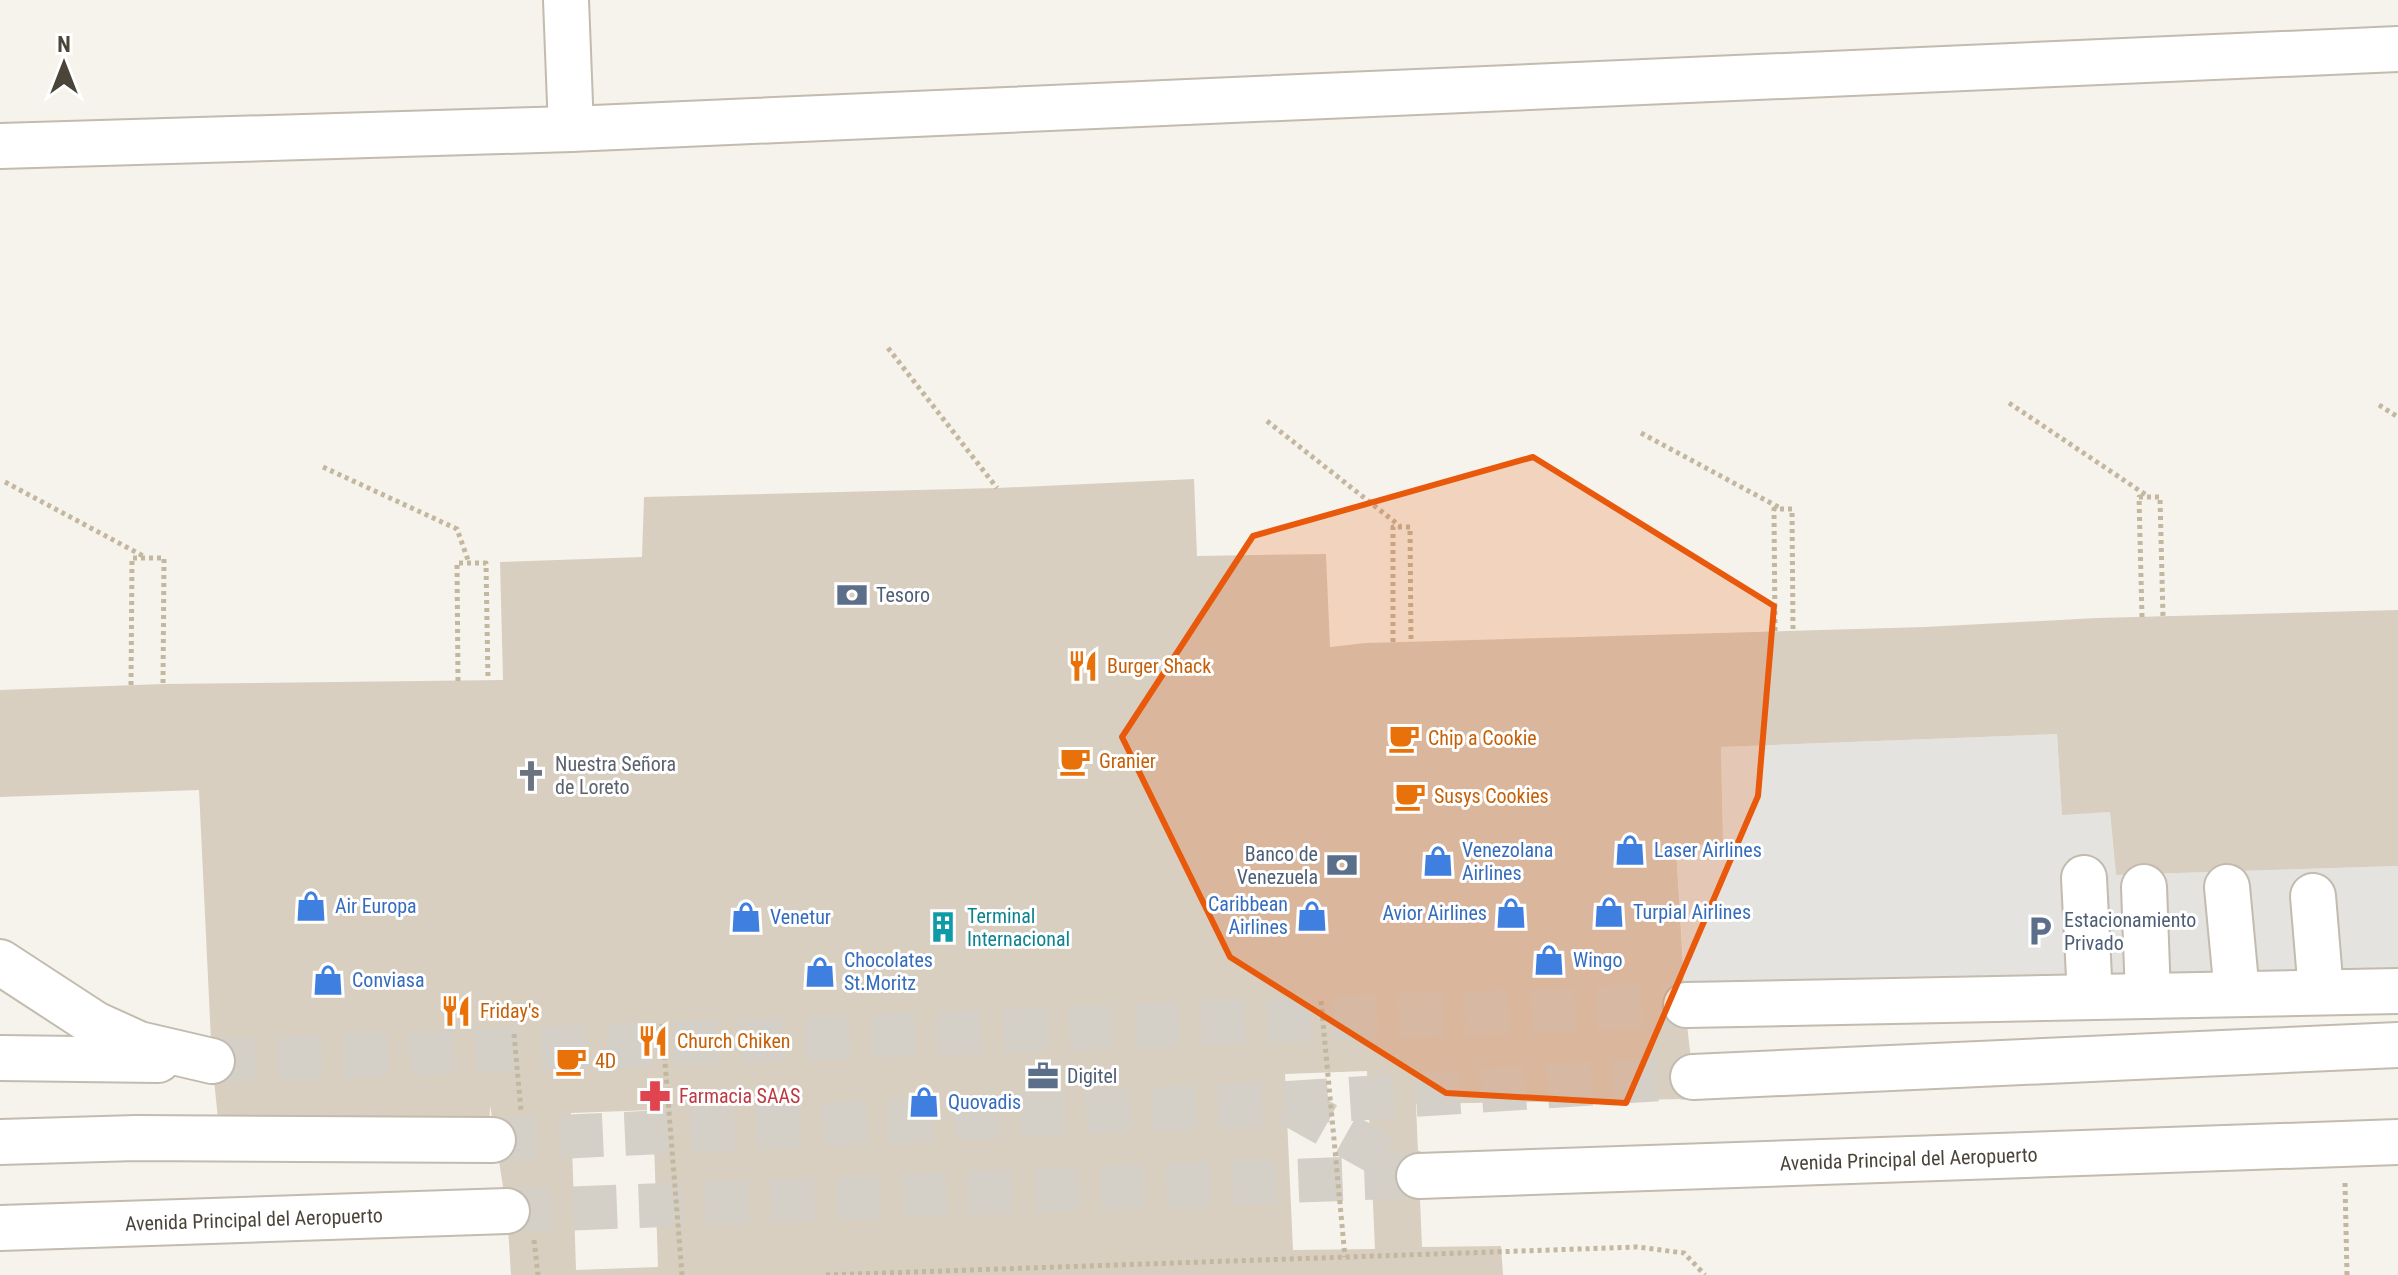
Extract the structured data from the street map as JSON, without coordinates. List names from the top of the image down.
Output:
{
  "streets": {
    "lane": ["Avenida Principal del Aeropuerto"]
  },
  "places": {
    "bank": ["Tesoro", "Banco de Venezuela"],
    "restaurant": ["Burger Shack", "Friday's", "Church Chiken"],
    "cafe": [
      "Chip a Cookie",
      "Granier",
      "Susys Cookies",
      "4D"
    ],
    "church": ["Nuestra Señora de Loreto"],
    "shop": [
      "Laser Airlines",
      "Venezolana Airlines",
      "Air Europa",
      "Turpial Airlines",
      "Avior Airlines",
      "Caribbean Airlines",
      "Venetur",
      "Wingo",
      "Chocolates St.Moritz",
      "Conviasa",
      "Quovadis"
    ],
    "building": ["Terminal Internacional"],
    "parking": ["Estacionamiento Privado"],
    "office": ["Digitel"],
    "pharmacy": ["Farmacia SAAS"]
  },
  "north": "top"
}
